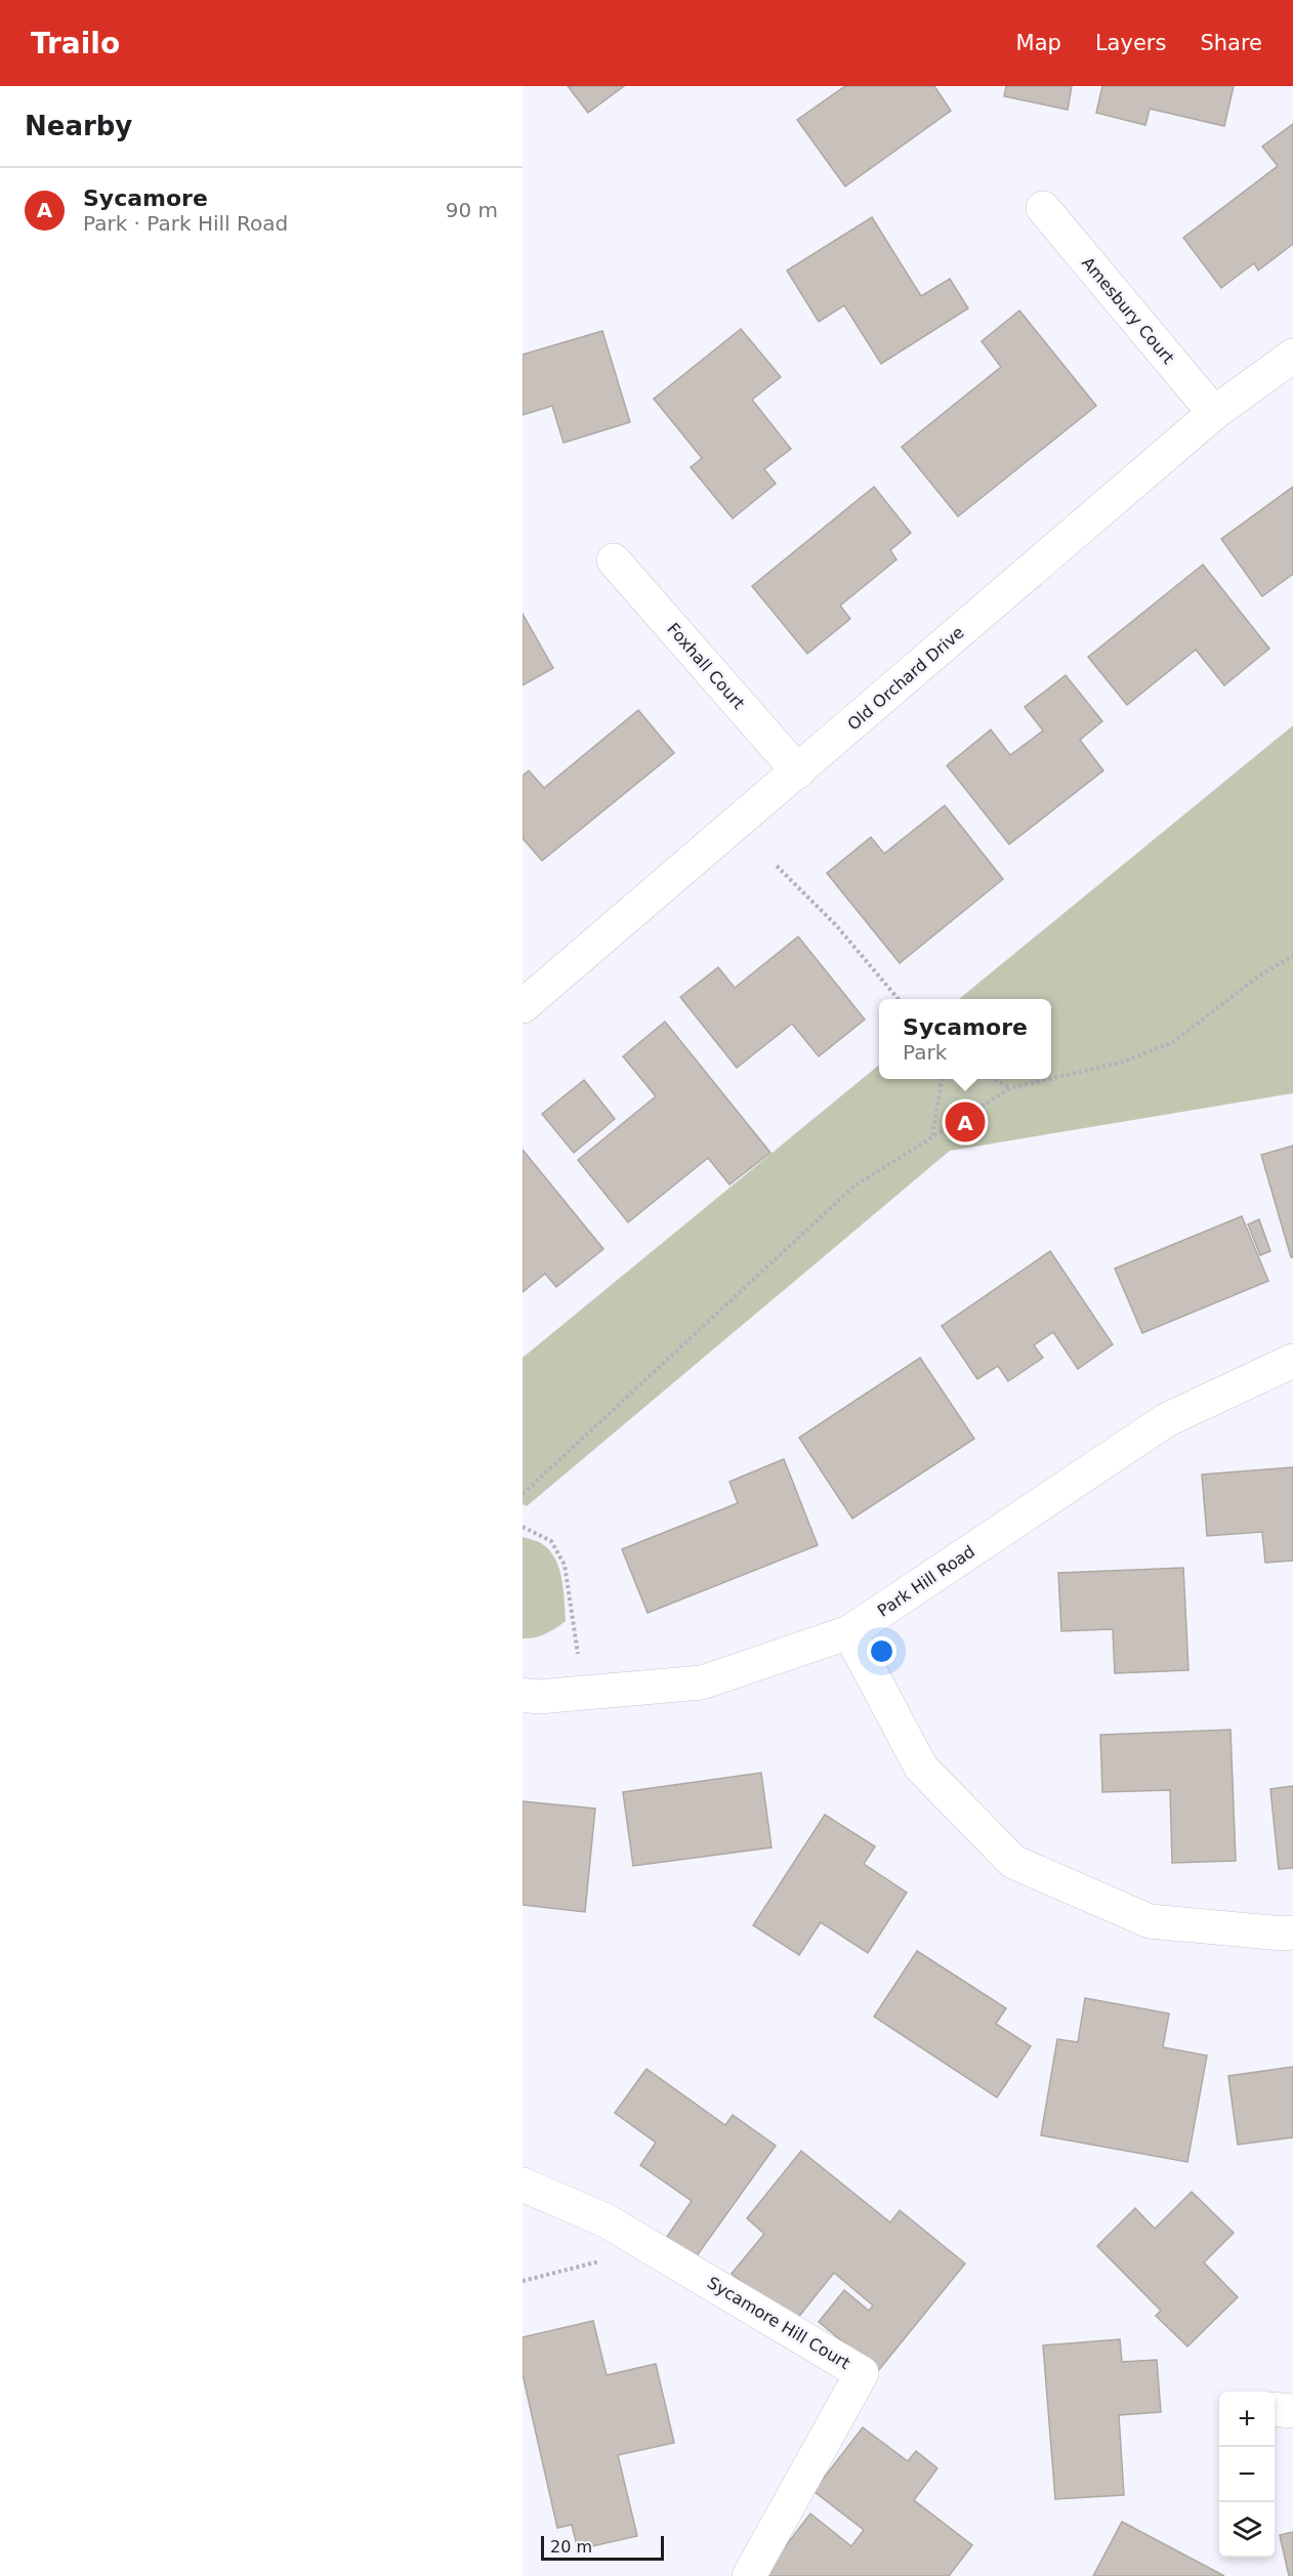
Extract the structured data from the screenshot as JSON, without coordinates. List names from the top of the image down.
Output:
{
  "streets": {
    "street": [
      "Amesbury Court",
      "Foxhall Court",
      "Old Orchard Drive",
      "Park Hill Road",
      "Sycamore Hill Court"
    ]
  },
  "crossings": [
    ["Amesbury Court", "Old Orchard Drive"],
    ["Foxhall Court", "Old Orchard Drive"]
  ],
  "scale_bar": "20 m",
  "page": {
    "header": "Trailo",
    "nav": ["Map", "Layers", "Share"],
    "heading": "Nearby",
    "list": [
      {
        "mark": "A",
        "name": "Sycamore",
        "note": "Park · Park Hill Road",
        "value": "90 m"
      }
    ],
    "popup": ["Sycamore", "Park"],
    "pins": "A",
    "map_buttons": ["+", "−"],
    "scale": "20 m"
  }
}
